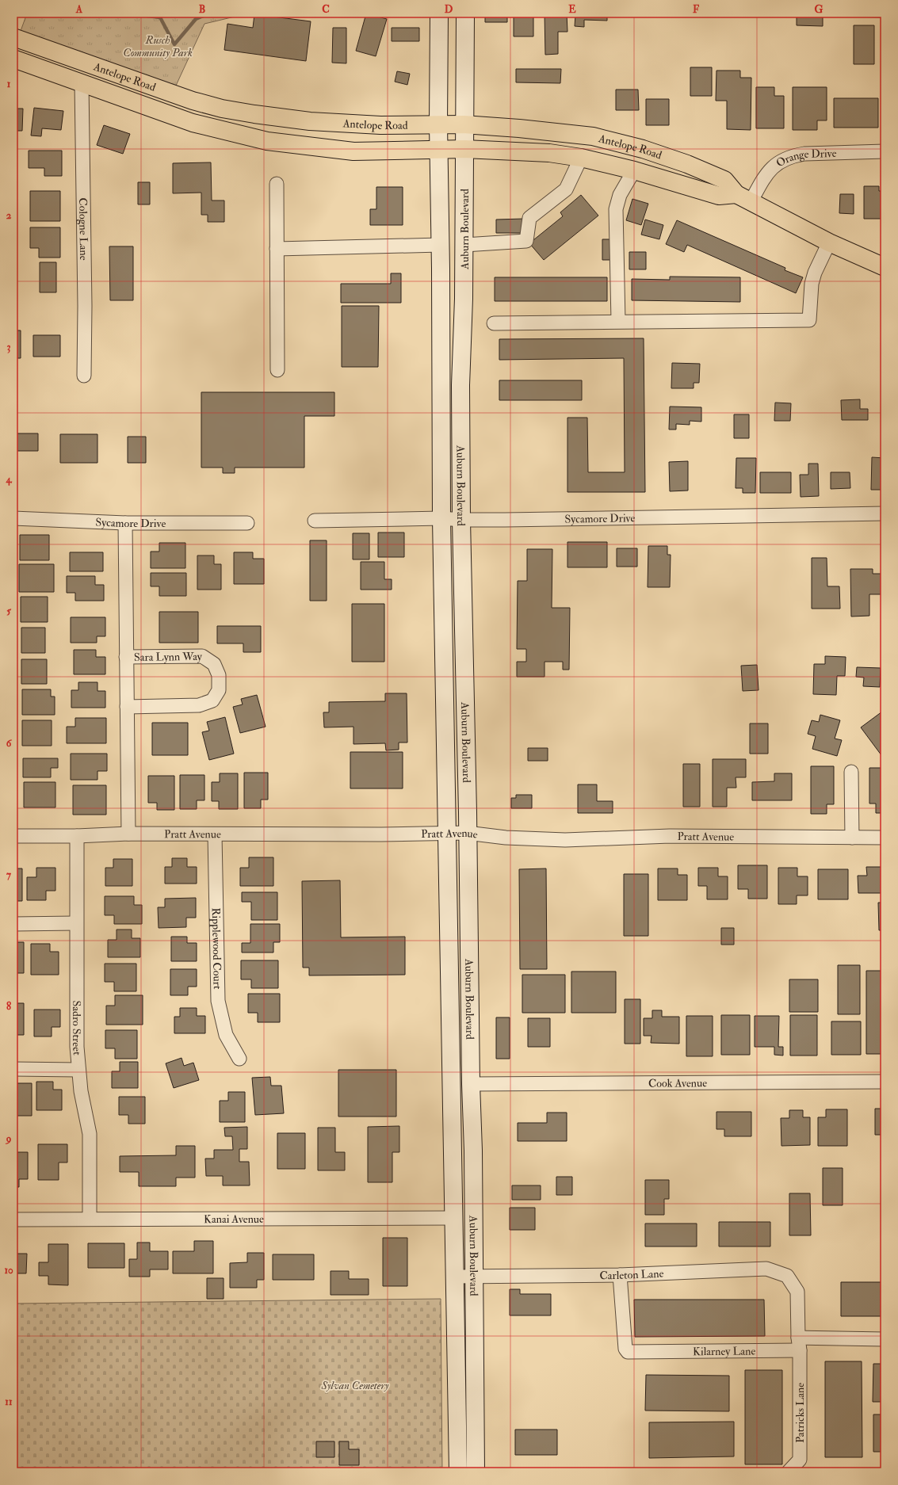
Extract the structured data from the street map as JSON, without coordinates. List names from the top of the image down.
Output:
{
  "streets": {
    "main road": ["Antelope Road", "Auburn Boulevard"],
    "street": [
      "Orange Drive",
      "Cologne Lane",
      "Sycamore Drive",
      "Sara Lynn Way",
      "Pratt Avenue",
      "Ripplewood Court",
      "Sadro Street",
      "Cook Avenue",
      "Kanai Avenue",
      "Carleton Lane",
      "Kilarney Lane",
      "Patricks Lane"
    ]
  },
  "crossings": [
    ["Antelope Road", "Orange Drive"],
    ["Antelope Road", "Cologne Lane"],
    ["Antelope Road", "Auburn Boulevard"],
    ["Auburn Boulevard", "Sycamore Drive"],
    ["Auburn Boulevard", "Pratt Avenue"],
    ["Auburn Boulevard", "Cook Avenue"],
    ["Auburn Boulevard", "Kanai Avenue"],
    ["Auburn Boulevard", "Carleton Lane"],
    ["Sycamore Drive", "Sara Lynn Way"],
    ["Sara Lynn Way", "Pratt Avenue"],
    ["Pratt Avenue", "Ripplewood Court"],
    ["Pratt Avenue", "Sadro Street"],
    ["Sadro Street", "Kanai Avenue"],
    ["Carleton Lane", "Kilarney Lane"],
    ["Carleton Lane", "Patricks Lane"],
    ["Kilarney Lane", "Patricks Lane"]
  ],
  "parks": ["Rusch Community Park", "Sylvan Cemetery"],
  "grid": {
    "columns": [
      "A",
      "B",
      "C",
      "D",
      "E",
      "F",
      "G"
    ],
    "rows": [
      "1",
      "2",
      "3",
      "4",
      "5",
      "6",
      "7",
      "8",
      "9",
      "10",
      "11"
    ]
  }
}
